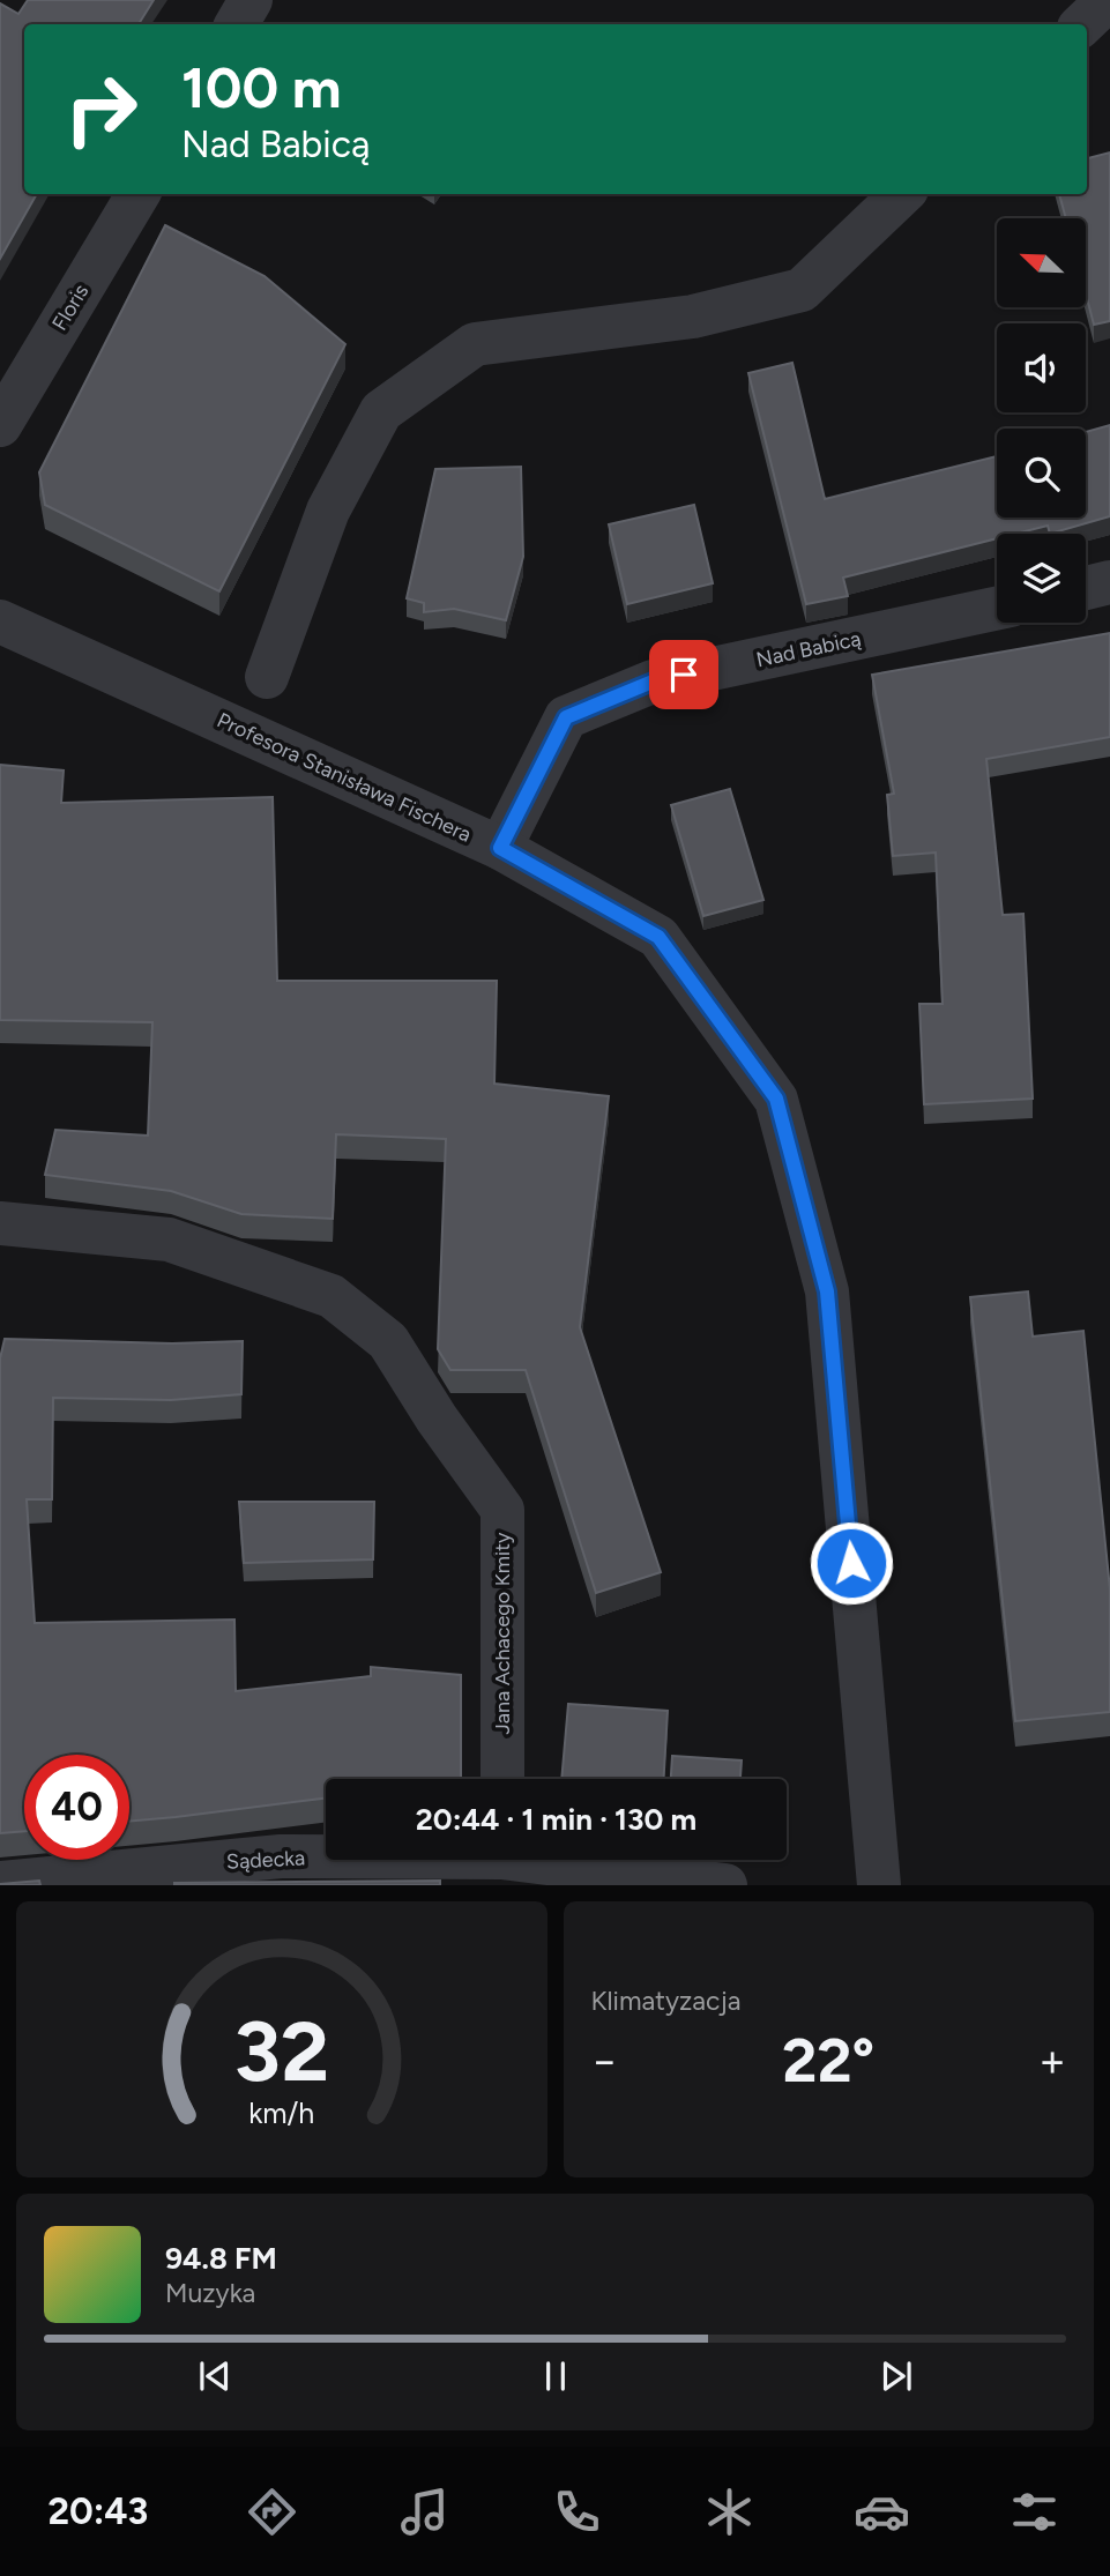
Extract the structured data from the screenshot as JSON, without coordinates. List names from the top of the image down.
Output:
{
  "streets": {
    "street": [
      "Floris",
      "Nad Babicą",
      "Profesora Stanisława Fischera",
      "Jana Achacego Kmity",
      "Sądecka"
    ]
  },
  "crossings": [
    ["Nad Babicą", "Profesora Stanisława Fischera"]
  ],
  "north": "top left",
  "page": {
    "turn": ["100 m", "Nad Babicą"],
    "limit": "40",
    "trip": "20:44 · 1 min · 130 m",
    "tile": "Klimatyzacja",
    "heat": ["−", "22°", "+"],
    "song": ["94.8 FM", "Muzyka"],
    "tabs": "20:43",
    "gauge": ["32", "km/h"]
  }
}
